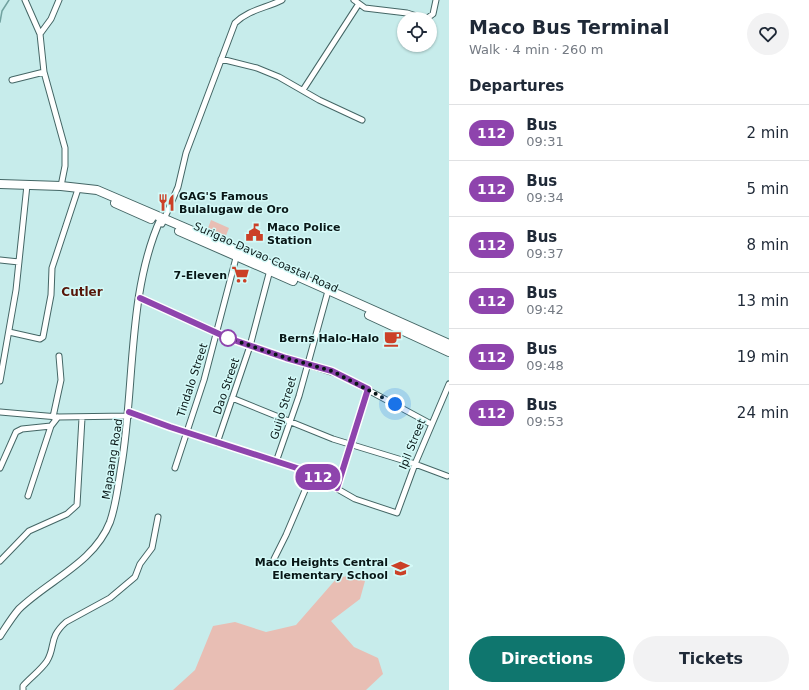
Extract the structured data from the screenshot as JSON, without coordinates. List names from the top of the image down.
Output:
{
  "streets": {
    "highway": ["Surigao-Davao Coastal Road"],
    "street": [
      "Tindalo Street",
      "Dao Street",
      "Guijo Street",
      "Ipil Street",
      "Mapaang Road"
    ]
  },
  "crossings": [
    ["Surigao-Davao Coastal Road", "Tindalo Street"],
    ["Surigao-Davao Coastal Road", "Dao Street"],
    ["Surigao-Davao Coastal Road", "Guijo Street"],
    ["Surigao-Davao Coastal Road", "Mapaang Road"]
  ],
  "districts": ["Cutler"],
  "places": {
    "restaurant": ["GAG'S Famous Bulalugaw de Oro"],
    "public building": ["Maco Police Station"],
    "supermarket": ["7-Eleven"],
    "cafe": ["Berns Halo-Halo"],
    "school or university": ["Maco Heights Central Elementary School"]
  },
  "lines": ["bus line 112"],
  "page": {
    "on_map": "112",
    "heading": [
      ["Maco Bus Terminal", "Walk · 4 min · 260 m"],
      "Departures"
    ],
    "list": [
      {
        "mark": "112",
        "name": "Bus",
        "note": "09:31",
        "value": "2 min"
      },
      {
        "mark": "112",
        "name": "Bus",
        "note": "09:34",
        "value": "5 min"
      },
      {
        "mark": "112",
        "name": "Bus",
        "note": "09:37",
        "value": "8 min"
      },
      {
        "mark": "112",
        "name": "Bus",
        "note": "09:42",
        "value": "13 min"
      },
      {
        "mark": "112",
        "name": "Bus",
        "note": "09:48",
        "value": "19 min"
      },
      {
        "mark": "112",
        "name": "Bus",
        "note": "09:53",
        "value": "24 min"
      }
    ],
    "buttons": ["Directions", "Tickets"]
  }
}
